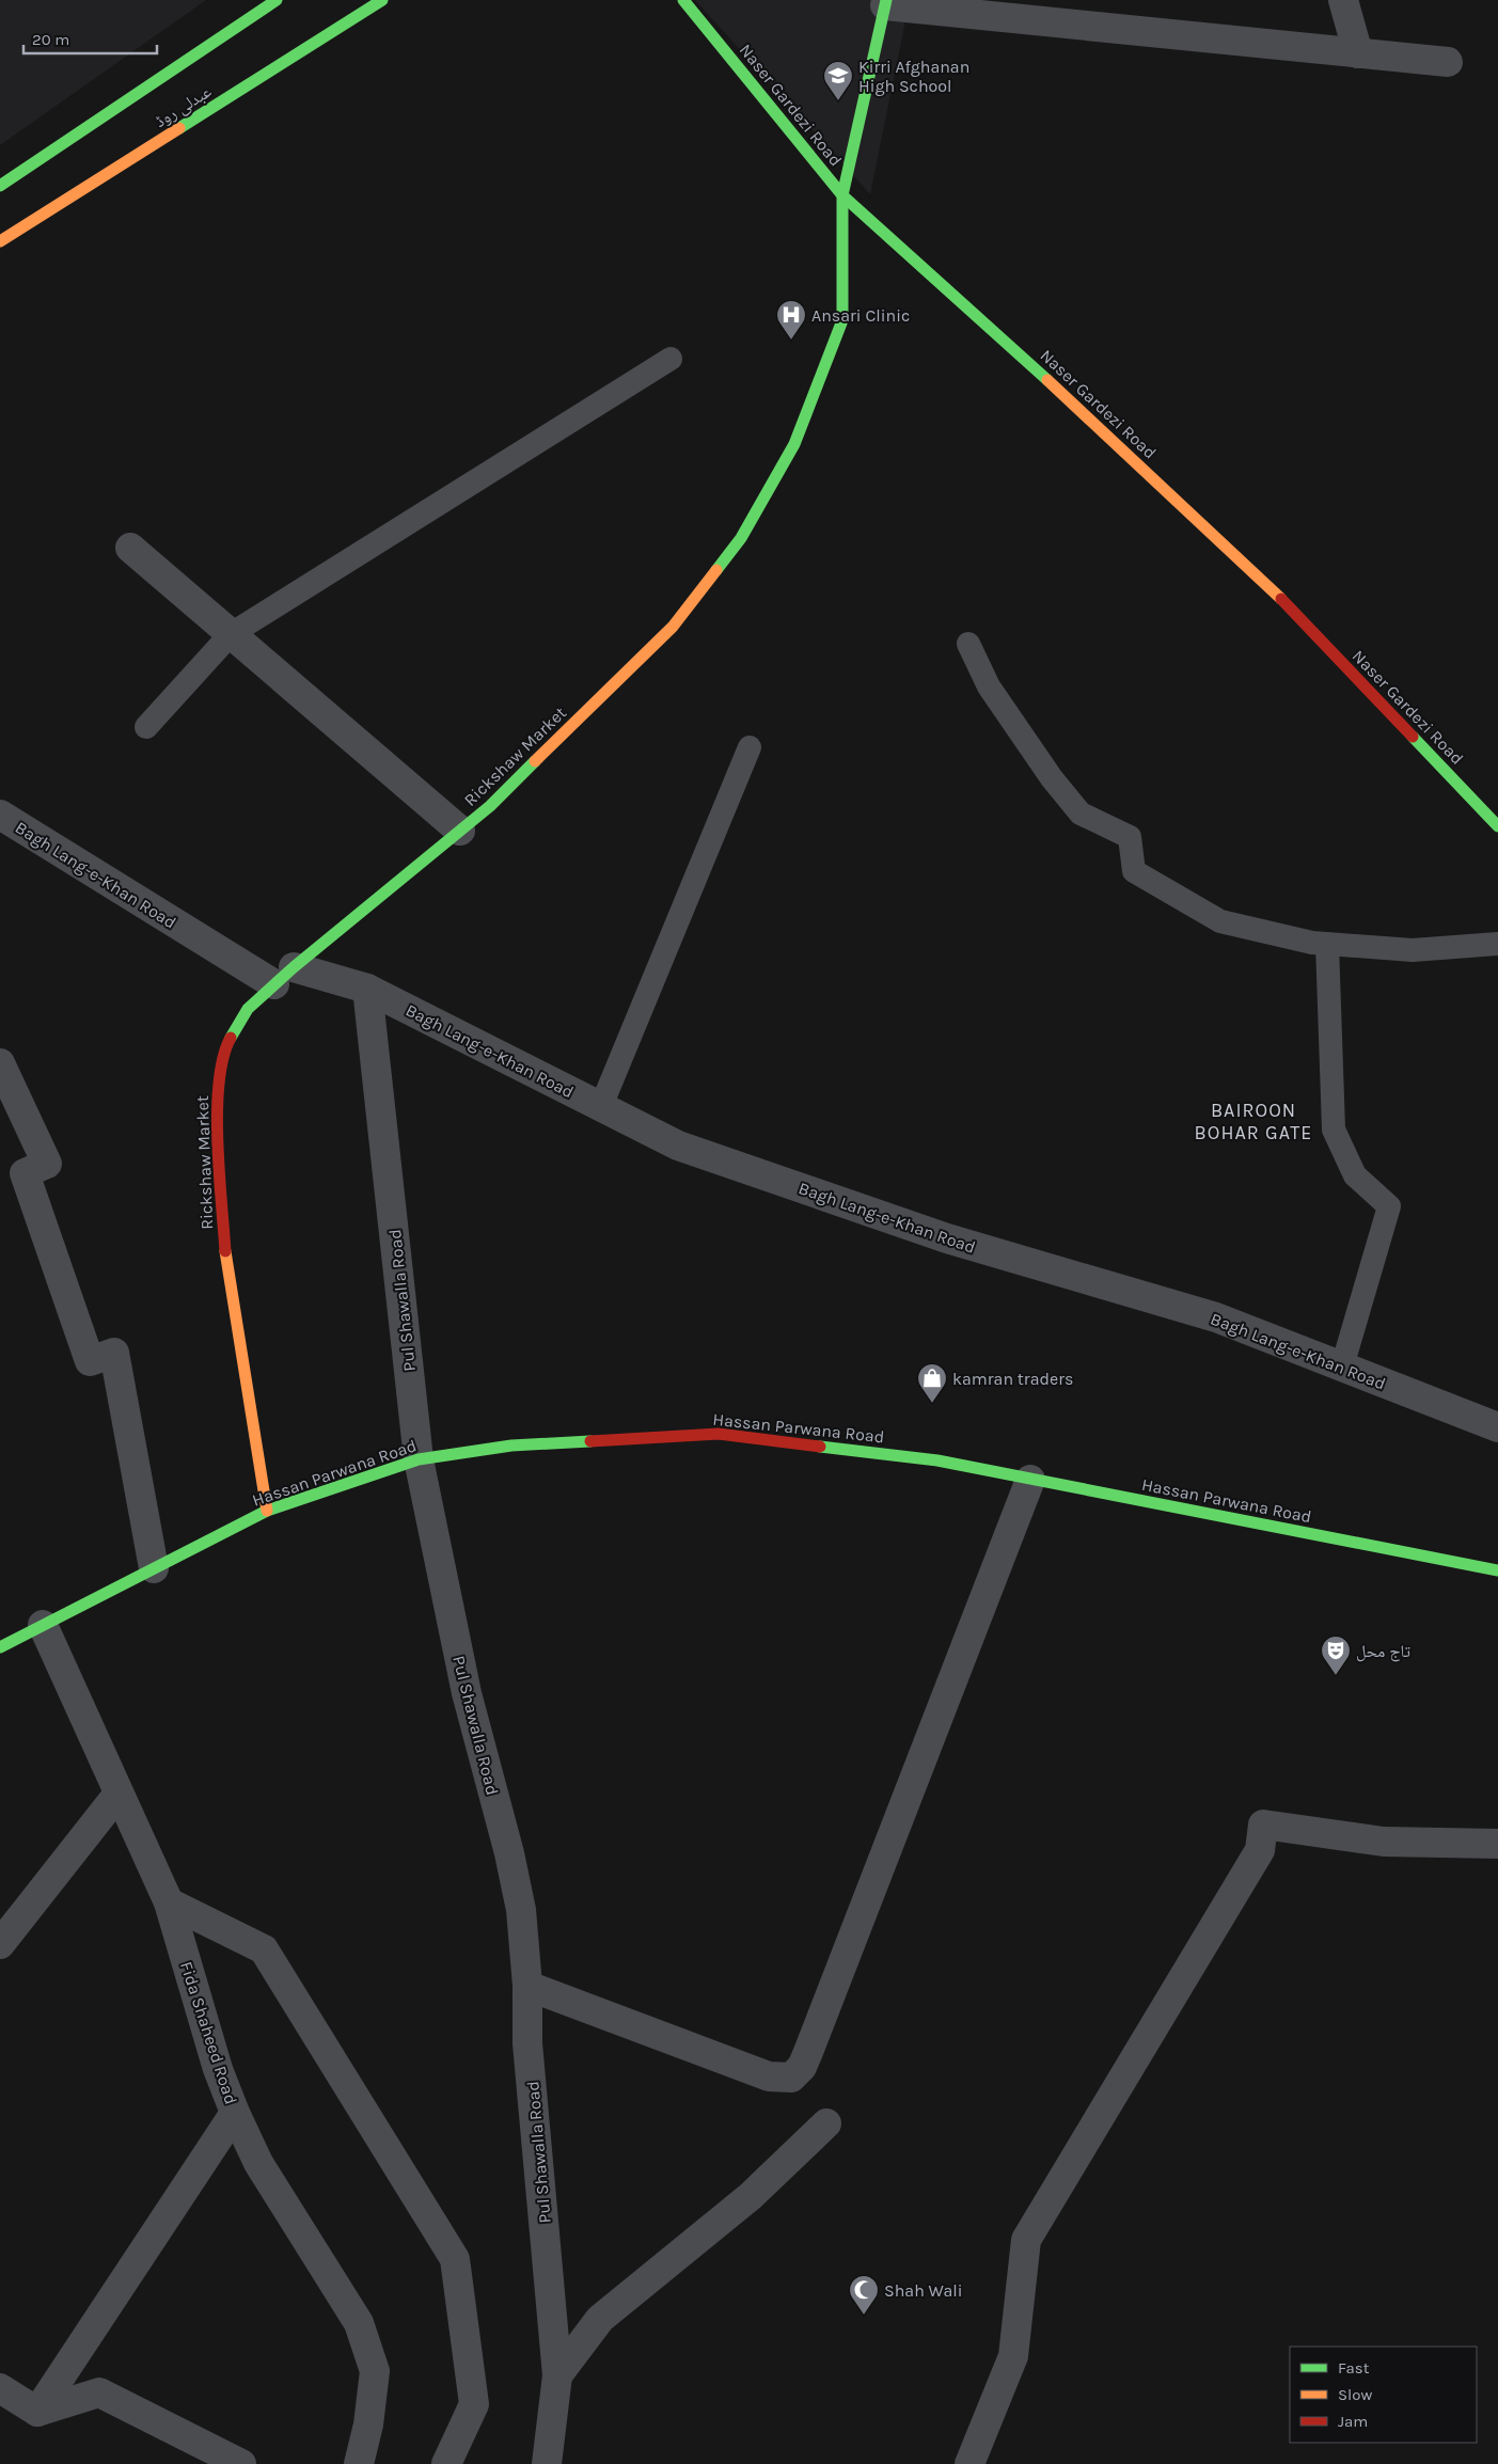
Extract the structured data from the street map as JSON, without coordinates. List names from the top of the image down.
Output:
{
  "streets": {
    "street": [
      "Naser Gardezi Road",
      "عبدلی روڈ",
      "Rickshaw Market",
      "Bagh Lang-e-Khan Road",
      "Pul Shawalla Road",
      "Hassan Parwana Road",
      "Fida Shaheed Road"
    ]
  },
  "crossings": [
    ["Naser Gardezi Road", "Rickshaw Market"],
    ["Rickshaw Market", "Bagh Lang-e-Khan Road"],
    ["Rickshaw Market", "Hassan Parwana Road"],
    ["Bagh Lang-e-Khan Road", "Pul Shawalla Road"],
    ["Pul Shawalla Road", "Hassan Parwana Road"],
    ["Hassan Parwana Road", "Fida Shaheed Road"]
  ],
  "districts": ["BAIROON BOHAR GATE"],
  "places": {
    "school or university": ["Kirri Afghanan High School"],
    "hospital": ["Ansari Clinic"],
    "shop": ["kamran traders"],
    "theatre": ["تاج محل"],
    "mosque": ["Shah Wali"]
  },
  "legend": ["Fast", "Slow", "Jam"],
  "scale_bar": "20 m"
}
